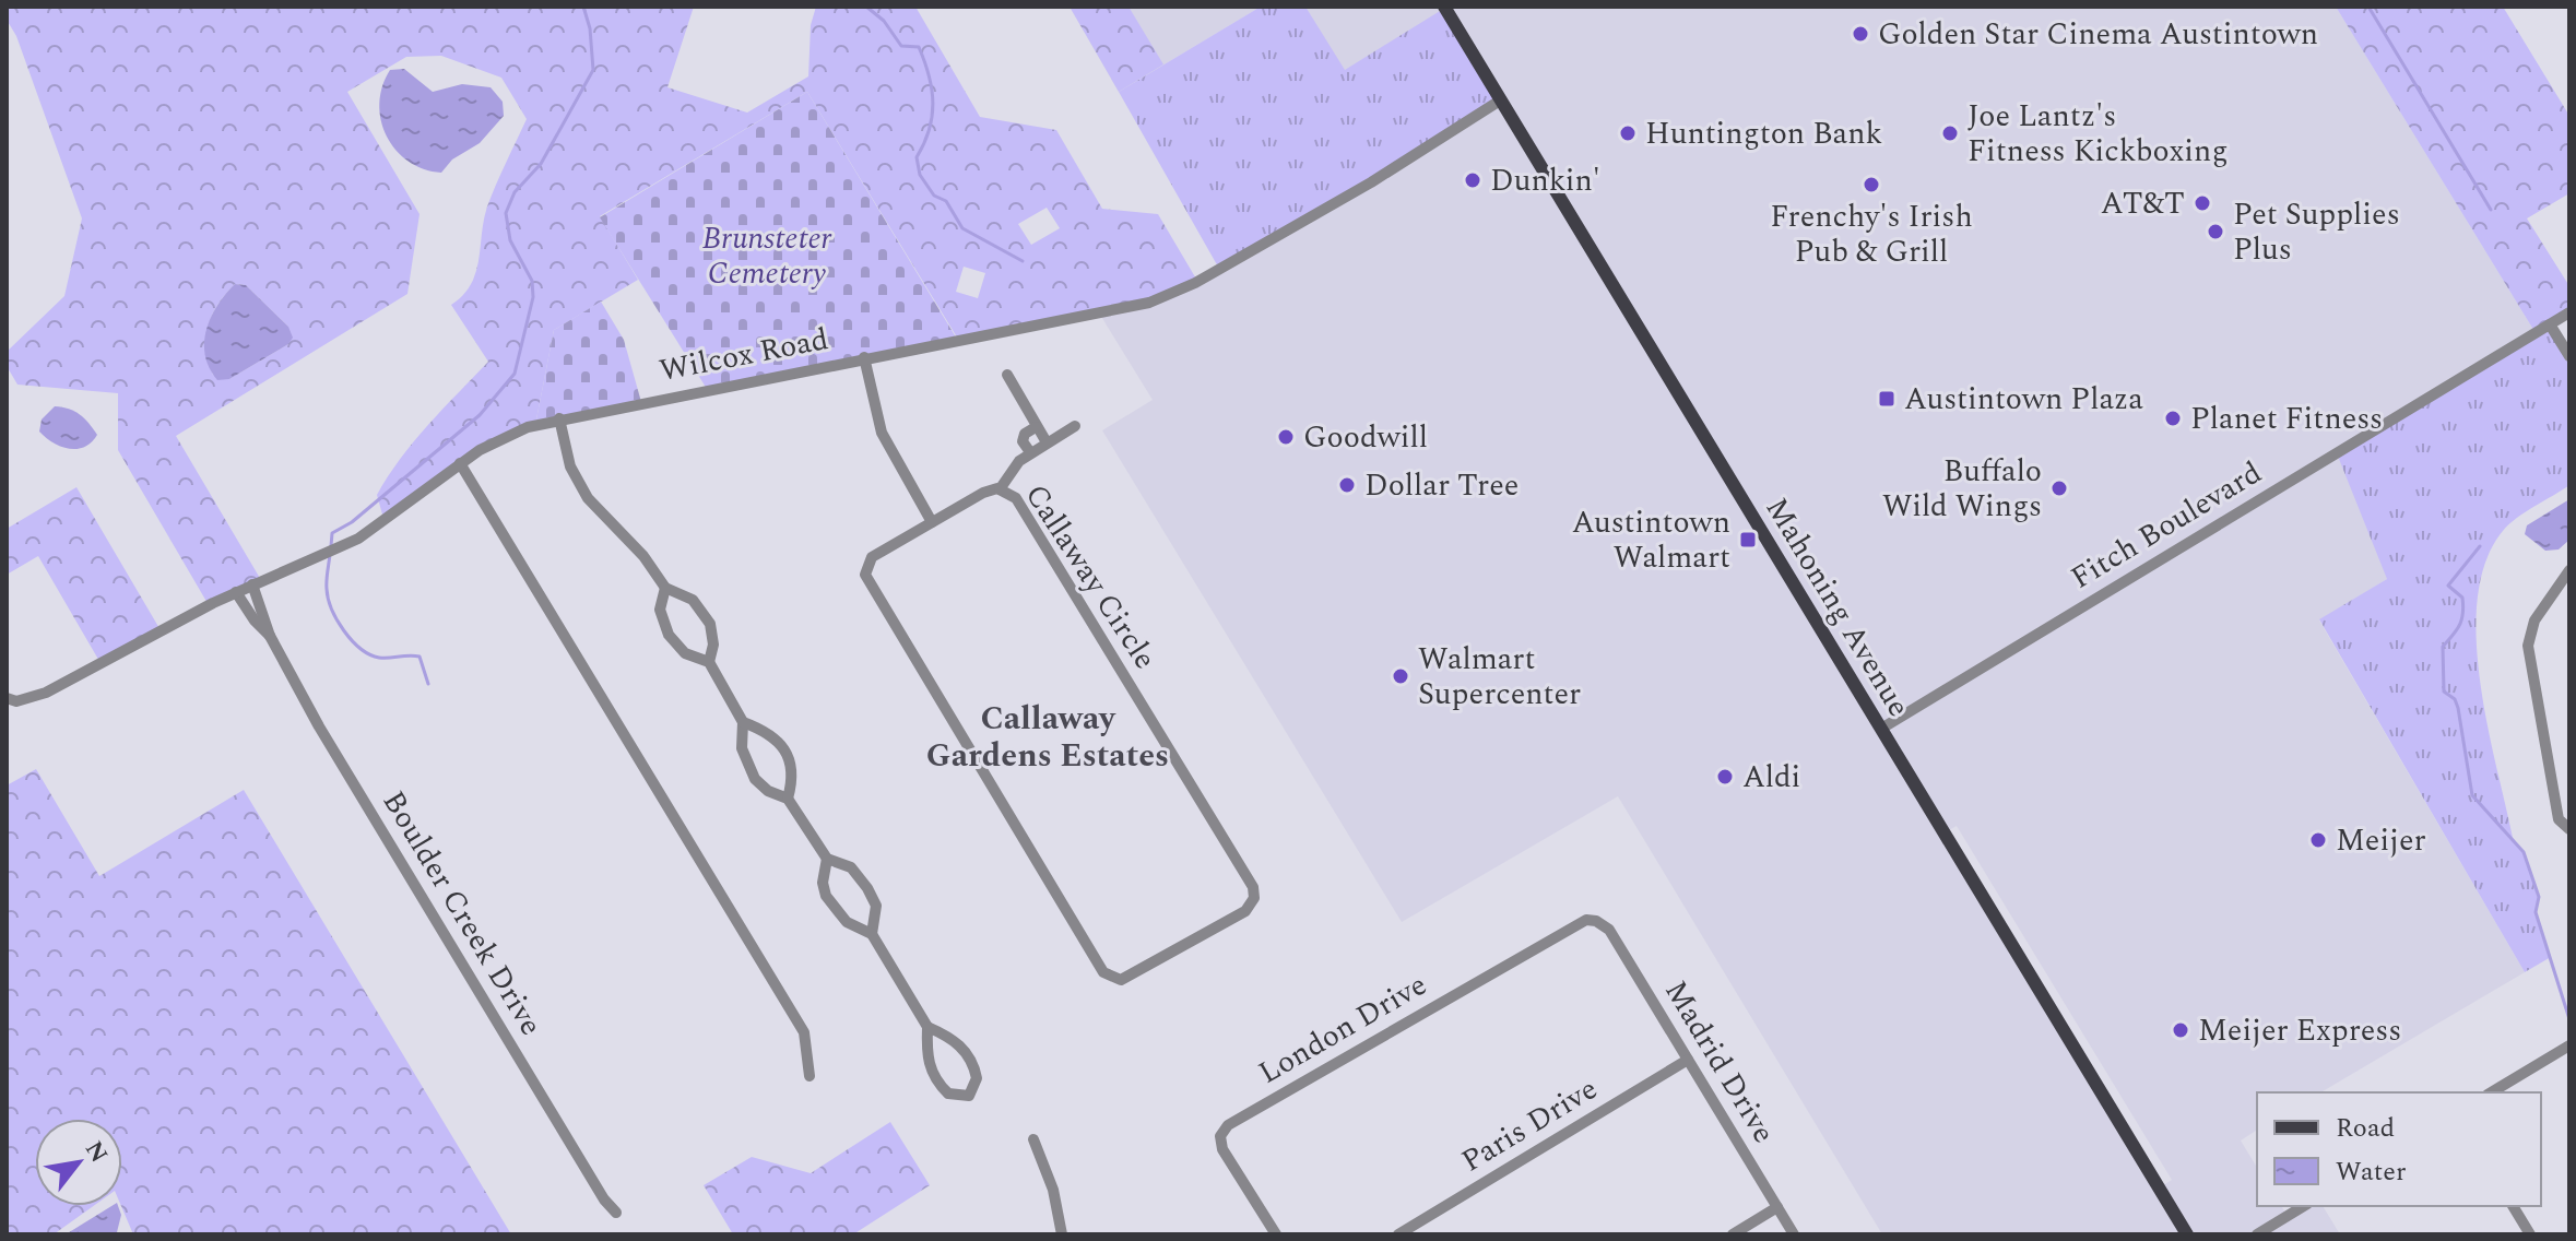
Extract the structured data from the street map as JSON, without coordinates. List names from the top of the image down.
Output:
{
  "streets": {
    "main road": ["Mahoning Avenue"],
    "street": [
      "Wilcox Road",
      "Fitch Boulevard",
      "Callaway Circle",
      "Boulder Creek Drive",
      "London Drive",
      "Madrid Drive",
      "Paris Drive"
    ]
  },
  "crossings": [
    ["Wilcox Road", "Mahoning Avenue"],
    ["Wilcox Road", "Boulder Creek Drive"],
    ["Fitch Boulevard", "Mahoning Avenue"],
    ["London Drive", "Madrid Drive"],
    ["Madrid Drive", "Paris Drive"]
  ],
  "districts": ["Callaway Gardens Estates"],
  "parks": ["Brunsteter Cemetery"],
  "places": {
    "other": [
      "Golden Star Cinema Austintown",
      "Huntington Bank",
      "Joe Lantz's Fitness Kickboxing",
      "Dunkin'",
      "Frenchy's Irish Pub & Grill",
      "AT&T",
      "Pet Supplies Plus",
      "Planet Fitness",
      "Goodwill",
      "Dollar Tree",
      "Buffalo Wild Wings",
      "Walmart Supercenter",
      "Aldi",
      "Meijer",
      "Meijer Express"
    ],
    "transit": ["Austintown Plaza", "Austintown Walmart"]
  },
  "legend": ["Road", "Water"],
  "north": "top right"
}
